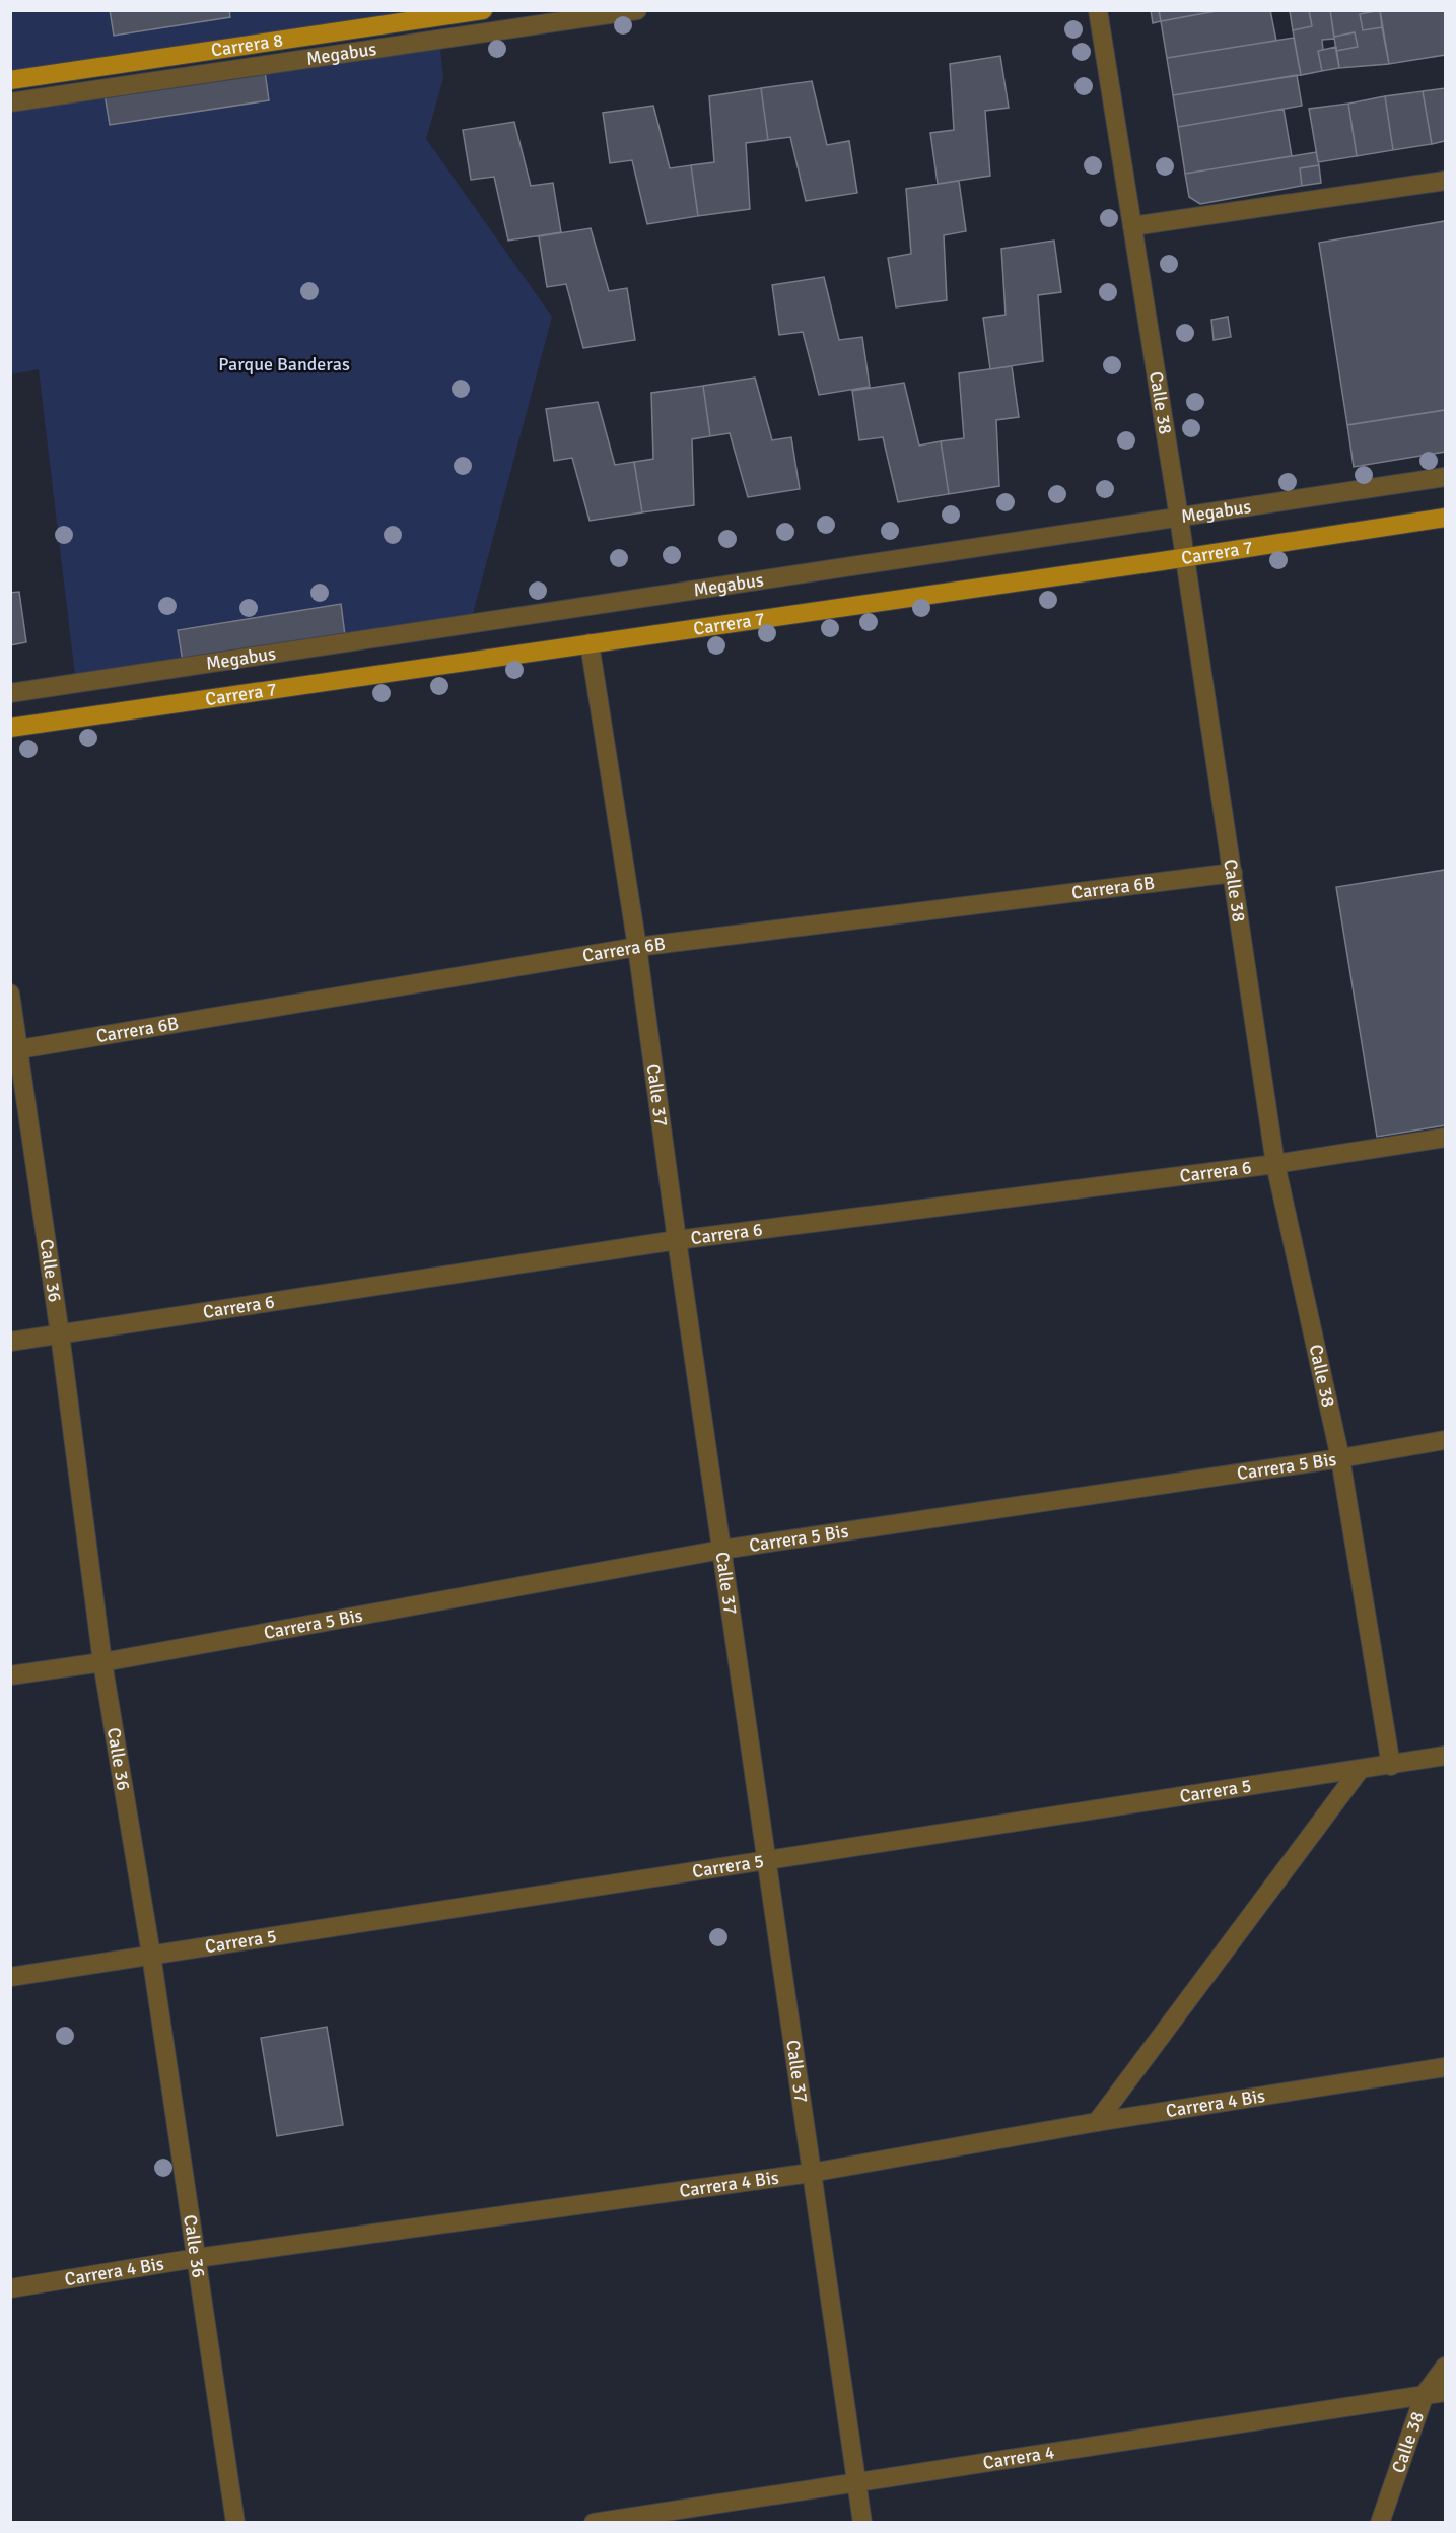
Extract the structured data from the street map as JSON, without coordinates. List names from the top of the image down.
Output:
{
  "streets": {
    "main road": ["Carrera 8", "Carrera 7"],
    "street": [
      "Megabus",
      "Calle 38",
      "Carrera 6B",
      "Calle 37",
      "Carrera 6",
      "Calle 36",
      "Carrera 5 Bis",
      "Carrera 5",
      "Carrera 4 Bis",
      "Carrera 4"
    ]
  },
  "crossings": [
    ["Megabus", "Calle 38"],
    ["Calle 38", "Carrera 7"],
    ["Calle 38", "Carrera 6B"],
    ["Calle 38", "Carrera 6"],
    ["Calle 38", "Carrera 5 Bis"],
    ["Calle 38", "Carrera 5"],
    ["Calle 38", "Carrera 4"],
    ["Carrera 7", "Calle 37"],
    ["Carrera 6B", "Calle 37"],
    ["Carrera 6B", "Calle 36"],
    ["Calle 37", "Carrera 6"],
    ["Calle 37", "Carrera 5 Bis"],
    ["Calle 37", "Carrera 5"],
    ["Calle 37", "Carrera 4 Bis"],
    ["Calle 37", "Carrera 4"],
    ["Carrera 6", "Calle 36"],
    ["Calle 36", "Carrera 5 Bis"],
    ["Calle 36", "Carrera 5"],
    ["Calle 36", "Carrera 4 Bis"]
  ],
  "parks": ["Parque Banderas"]
}
